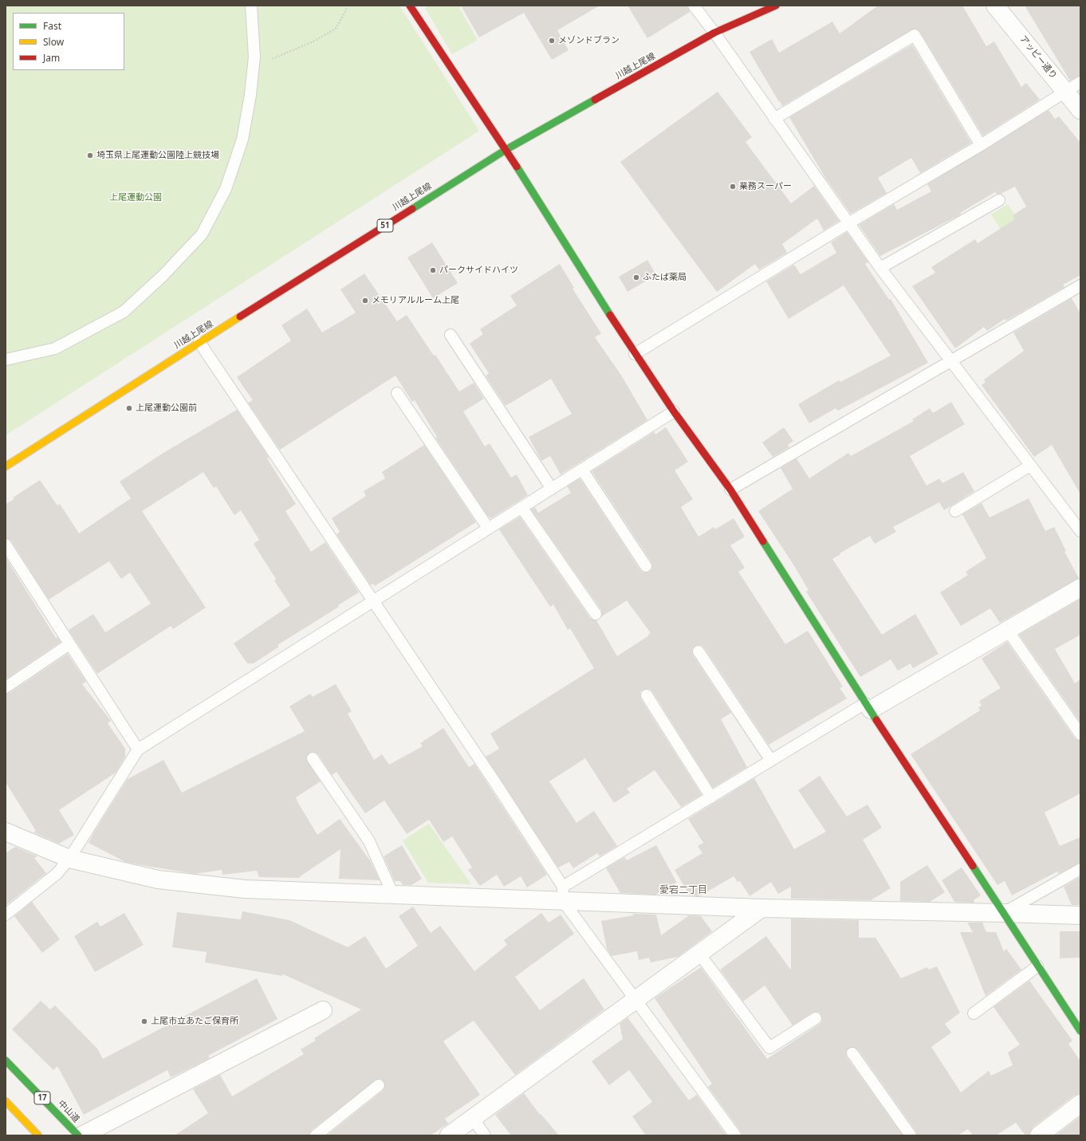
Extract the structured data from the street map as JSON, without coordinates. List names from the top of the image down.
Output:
{
  "streets": {
    "main road": [
      "川越上尾線",
      "51",
      "17",
      "中山道"
    ],
    "street": ["アッピー通り"]
  },
  "districts": ["愛宕二丁目"],
  "parks": ["上尾運動公園"],
  "places": [
    "メゾンドブラン",
    "埼玉県上尾運動公園陸上競技場",
    "業務スーパー",
    "パークサイドハイツ",
    "ふたば薬局",
    "メモリアルルーム上尾",
    "上尾運動公園前",
    "上尾市立あたご保育所"
  ],
  "legend": ["Fast", "Slow", "Jam"]
}
